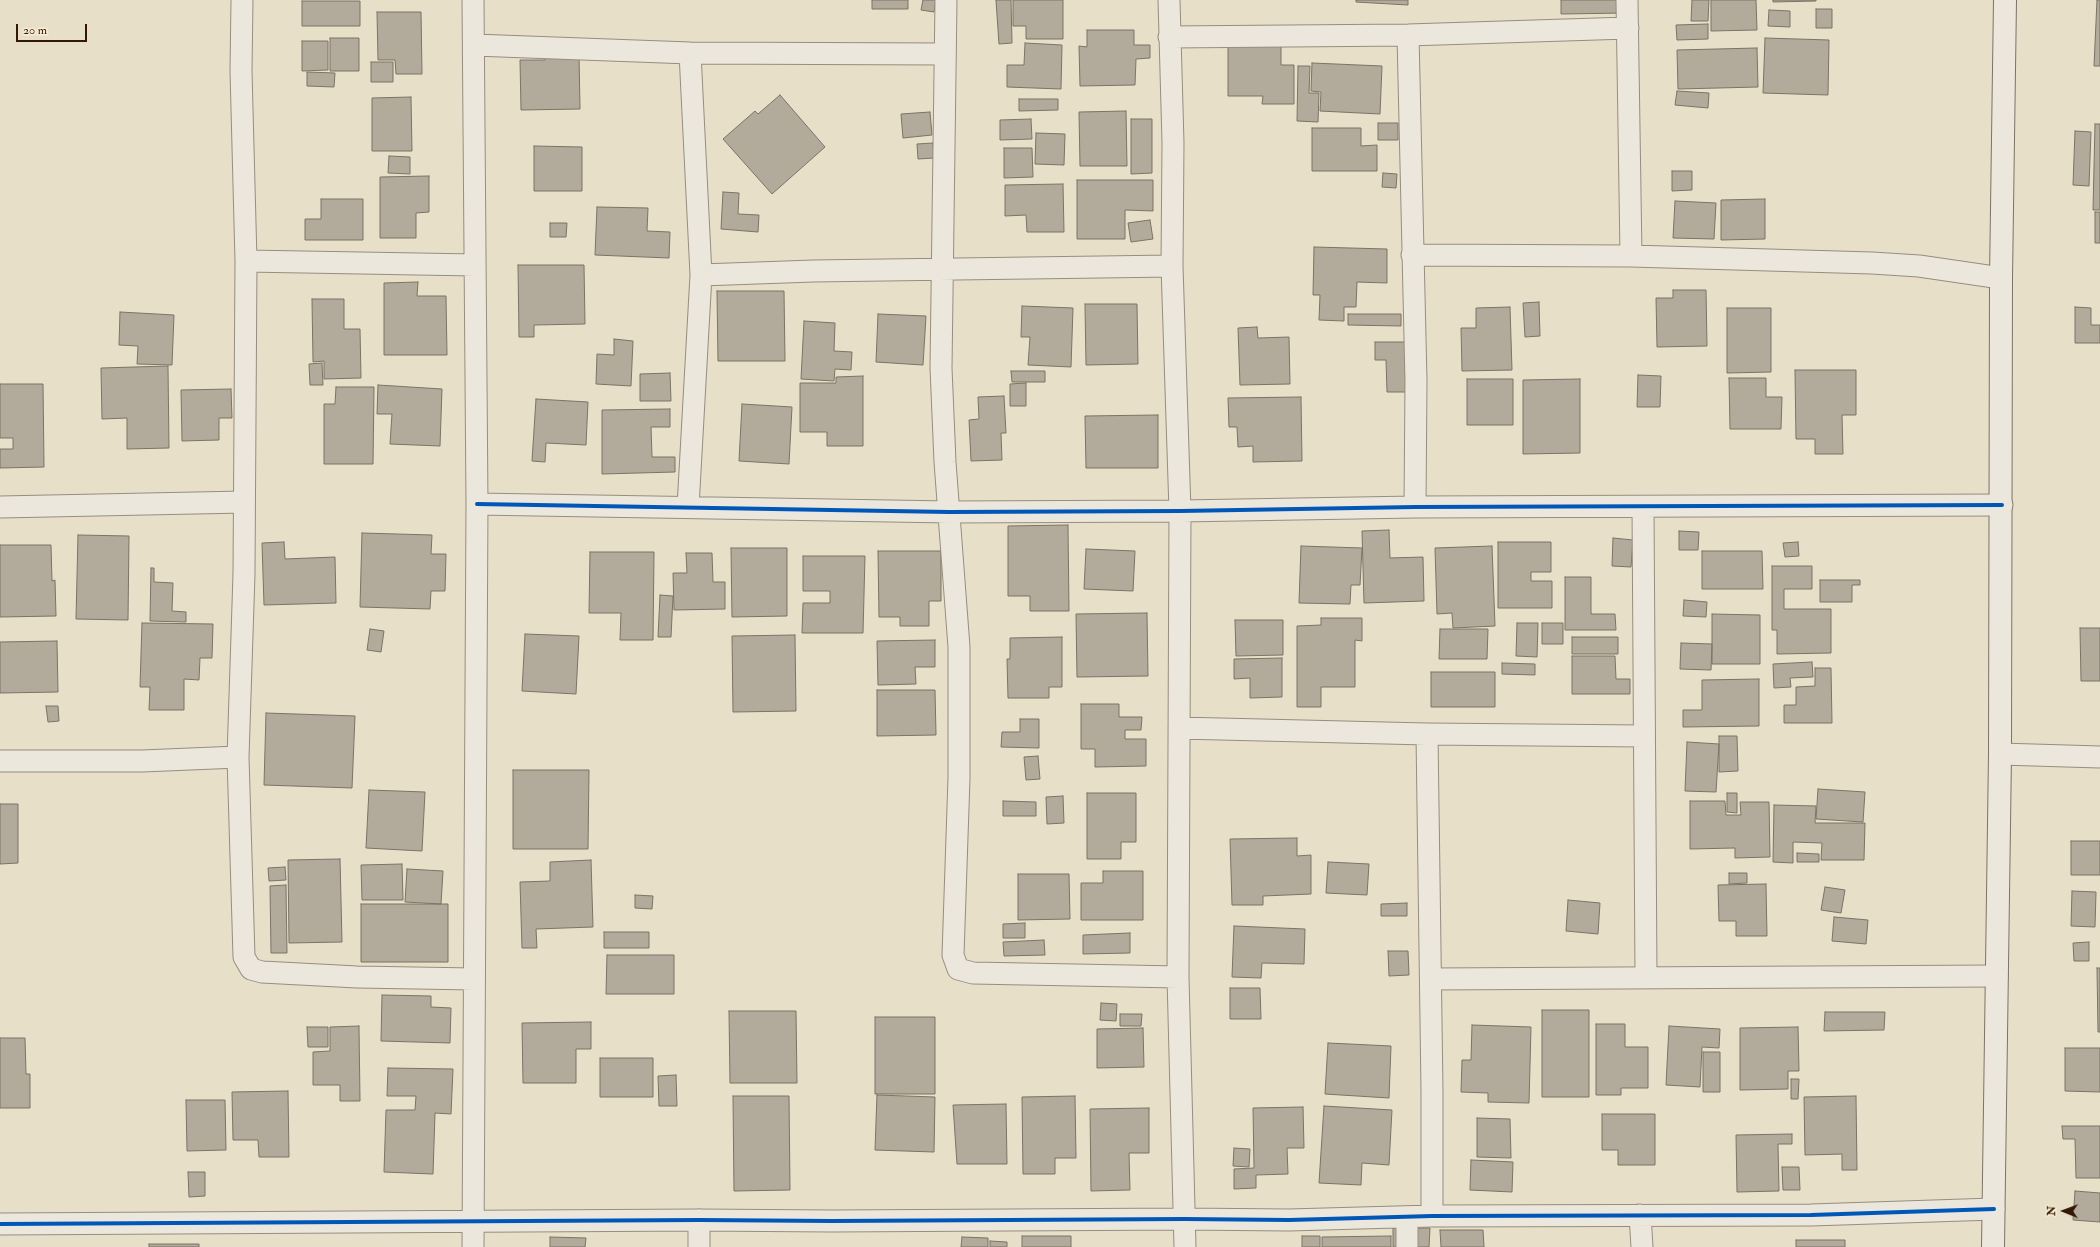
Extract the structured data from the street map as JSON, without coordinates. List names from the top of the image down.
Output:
{
  "scale_bar": "20 m",
  "north": "left"
}
